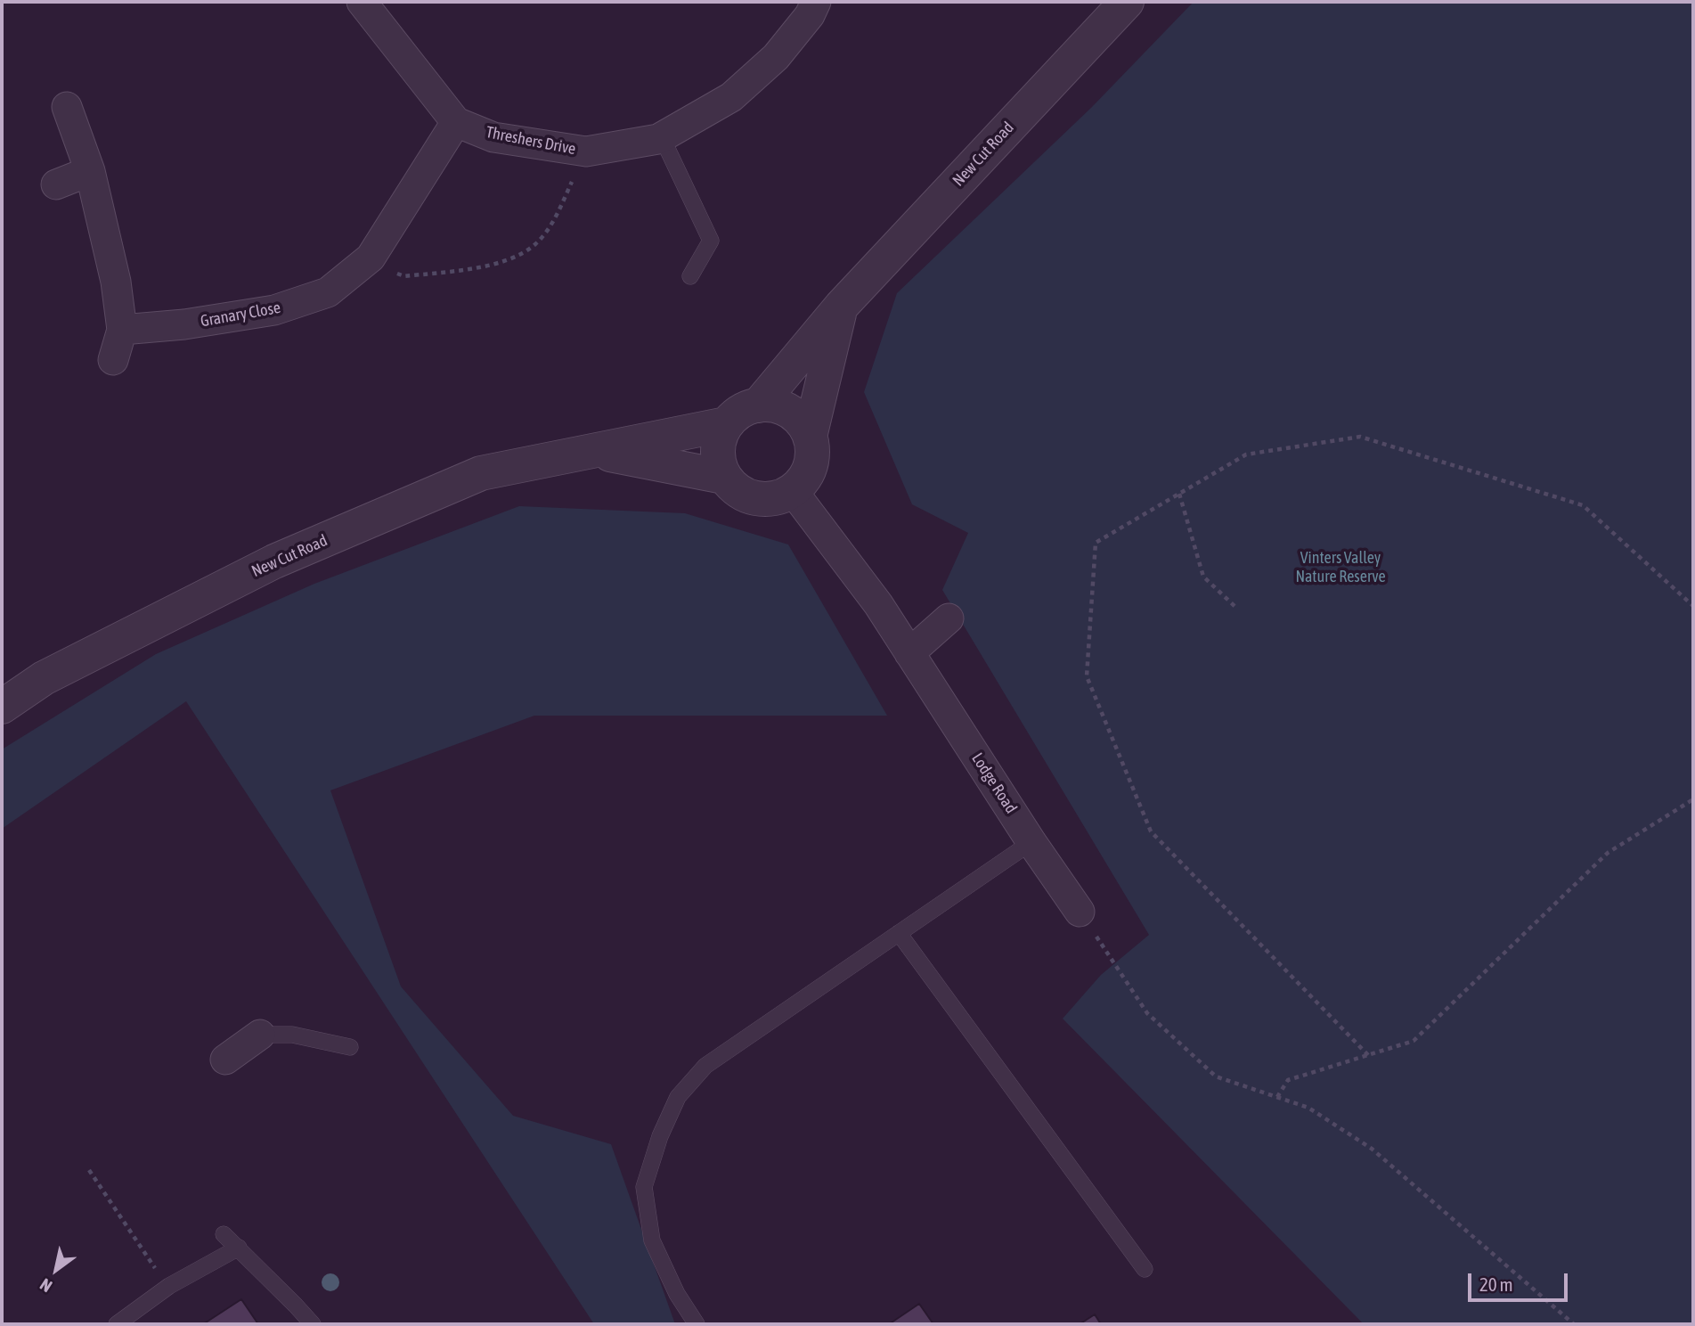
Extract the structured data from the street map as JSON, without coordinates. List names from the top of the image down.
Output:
{
  "streets": {
    "street": [
      "Threshers Drive",
      "New Cut Road",
      "Granary Close",
      "Lodge Road"
    ]
  },
  "crossings": [
    ["Threshers Drive", "Granary Close"],
    ["New Cut Road", "Lodge Road"]
  ],
  "parks": ["Vinters Valley Nature Reserve"],
  "scale_bar": "20 m",
  "north": "bottom left"
}
